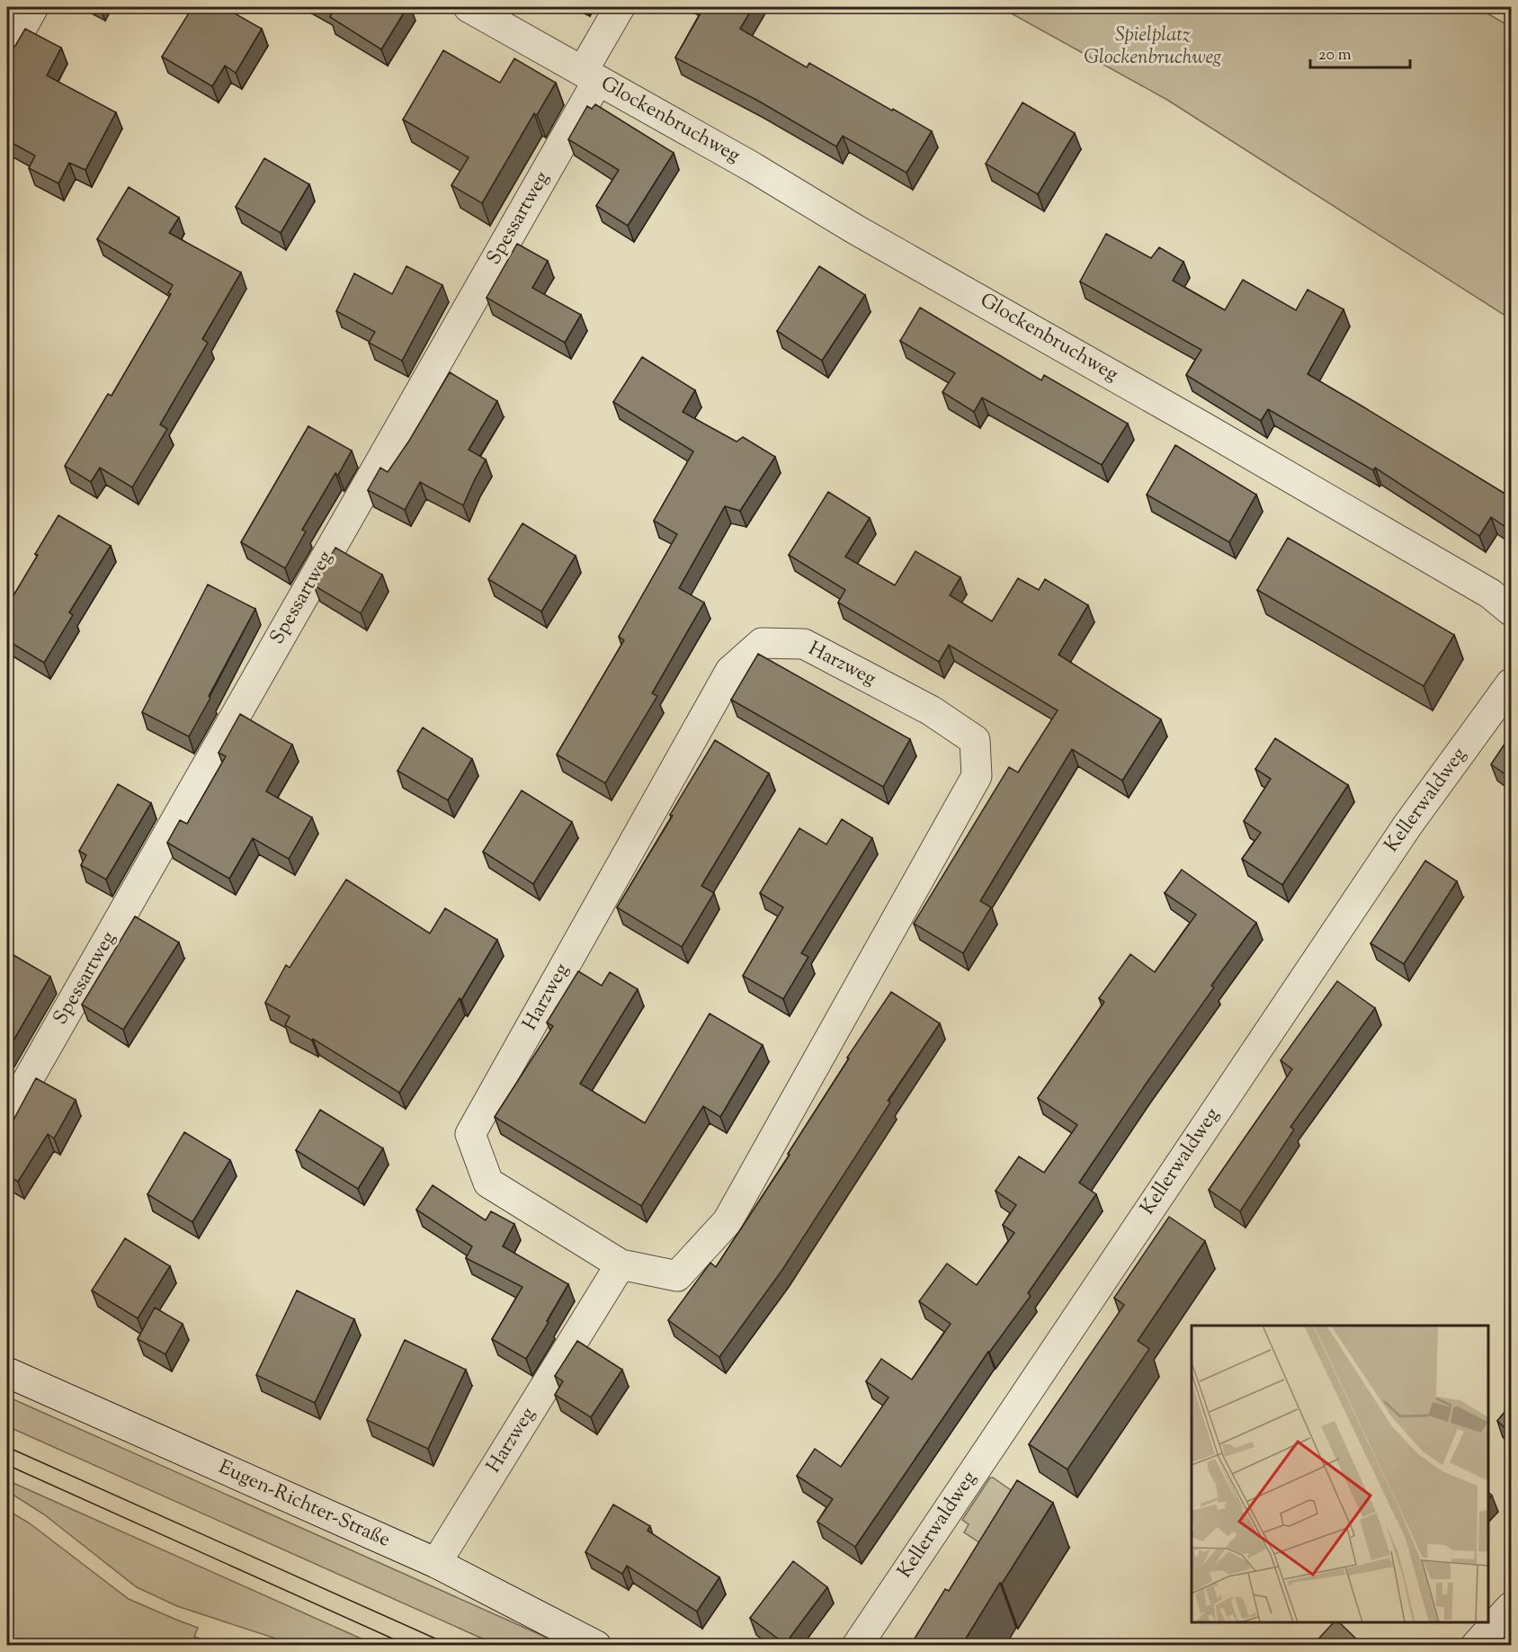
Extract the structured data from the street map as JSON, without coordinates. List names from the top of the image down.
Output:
{
  "streets": {
    "street": [
      "Glockenbruchweg",
      "Spessartweg",
      "Harzweg",
      "Kellerwaldweg",
      "Eugen-Richter-Straße"
    ]
  },
  "crossings": [
    ["Glockenbruchweg", "Spessartweg"],
    ["Harzweg", "Eugen-Richter-Straße"]
  ],
  "parks": ["Spielplatz Glockenbruchweg"],
  "scale_bar": "20 m"
}
